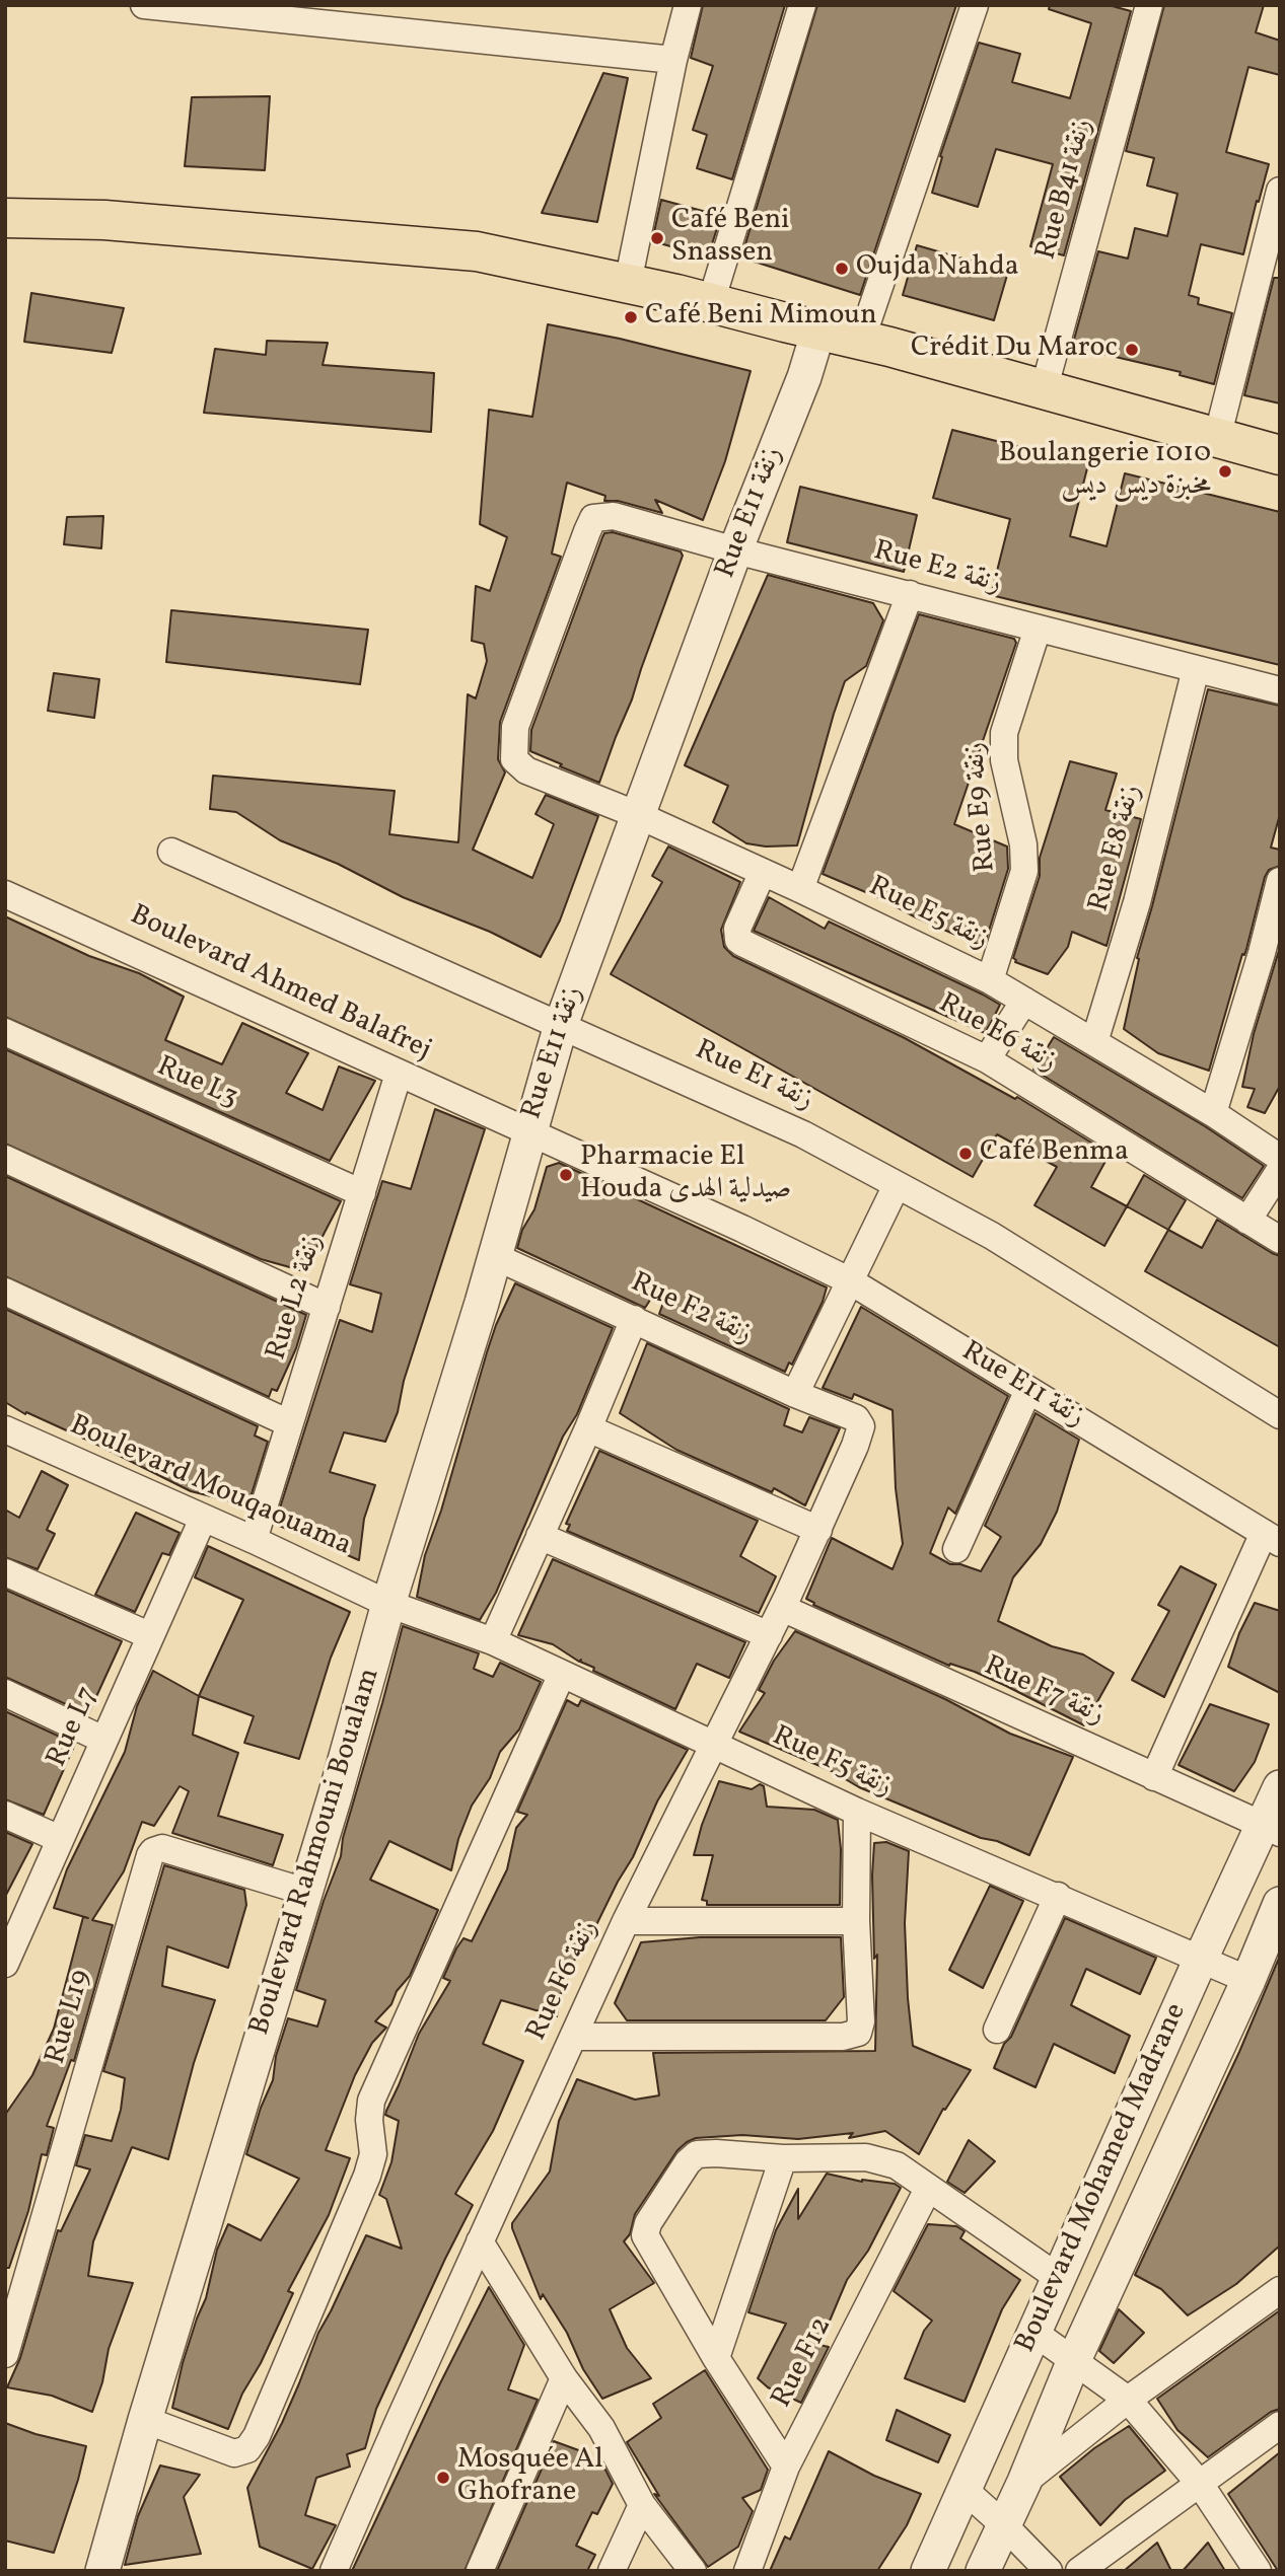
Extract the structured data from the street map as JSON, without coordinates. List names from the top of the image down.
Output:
{
  "streets": {
    "street": [
      "Rue B41 زنقة",
      "Rue E11 زنقة",
      "Rue E2 زنقة",
      "Rue E9 زنقة",
      "Rue E8 زنقة",
      "Rue E5 زنقة",
      "Boulevard Ahmed Balafrej",
      "Rue E6 زنقة",
      "Rue E1 زنقة",
      "Rue L3",
      "Rue L2 زنقة",
      "Rue F2 زنقة",
      "Boulevard Mouqaouama",
      "Rue F7 زنقة",
      "Rue L7",
      "Rue F5 زنقة",
      "Boulevard Rahmouni Boualam",
      "Rue F6 زنقة",
      "Rue L19",
      "Boulevard Mohamed Madrane",
      "Rue F12"
    ]
  },
  "crossings": [
    ["Rue E11 زنقة", "Rue E2 زنقة"],
    ["Rue E11 زنقة", "Rue E5 زنقة"],
    ["Rue E11 زنقة", "Boulevard Ahmed Balafrej"],
    ["Rue E11 زنقة", "Rue E1 زنقة"],
    ["Rue E11 زنقة", "Boulevard Rahmouni Boualam"],
    ["Rue E2 زنقة", "Rue E9 زنقة"],
    ["Rue E2 زنقة", "Rue E8 زنقة"],
    ["Rue E2 زنقة", "Rue E5 زنقة"],
    ["Rue E9 زنقة", "Rue E5 زنقة"],
    ["Rue E8 زنقة", "Rue E5 زنقة"],
    ["Rue E5 زنقة", "Rue E6 زنقة"],
    ["Boulevard Ahmed Balafrej", "Rue L2 زنقة"],
    ["Boulevard Ahmed Balafrej", "Boulevard Rahmouni Boualam"],
    ["Rue L3", "Rue L2 زنقة"],
    ["Rue L2 زنقة", "Boulevard Mouqaouama"],
    ["Rue F2 زنقة", "Boulevard Rahmouni Boualam"],
    ["Rue F2 زنقة", "Rue F6 زنقة"],
    ["Boulevard Mouqaouama", "Rue L7"],
    ["Boulevard Mouqaouama", "Rue F5 زنقة"],
    ["Boulevard Mouqaouama", "Boulevard Rahmouni Boualam"],
    ["Rue F7 زنقة", "Rue F6 زنقة"],
    ["Rue F7 زنقة", "Boulevard Mohamed Madrane"],
    ["Rue F5 زنقة", "Boulevard Rahmouni Boualam"],
    ["Rue F5 زنقة", "Rue F6 زنقة"],
    ["Rue F5 زنقة", "Boulevard Mohamed Madrane"],
    ["Boulevard Rahmouni Boualam", "Rue L19"]
  ],
  "places": [
    "Café Beni Snassen",
    "Oujda Nahda",
    "Café Beni Mimoun",
    "Crédit Du Maroc",
    "Boulangerie 1010 مخبزة ديس ديس",
    "Café Benma",
    "Pharmacie El Houda صيدلية الهدى",
    "Mosquée Al Ghofrane"
  ]
}
